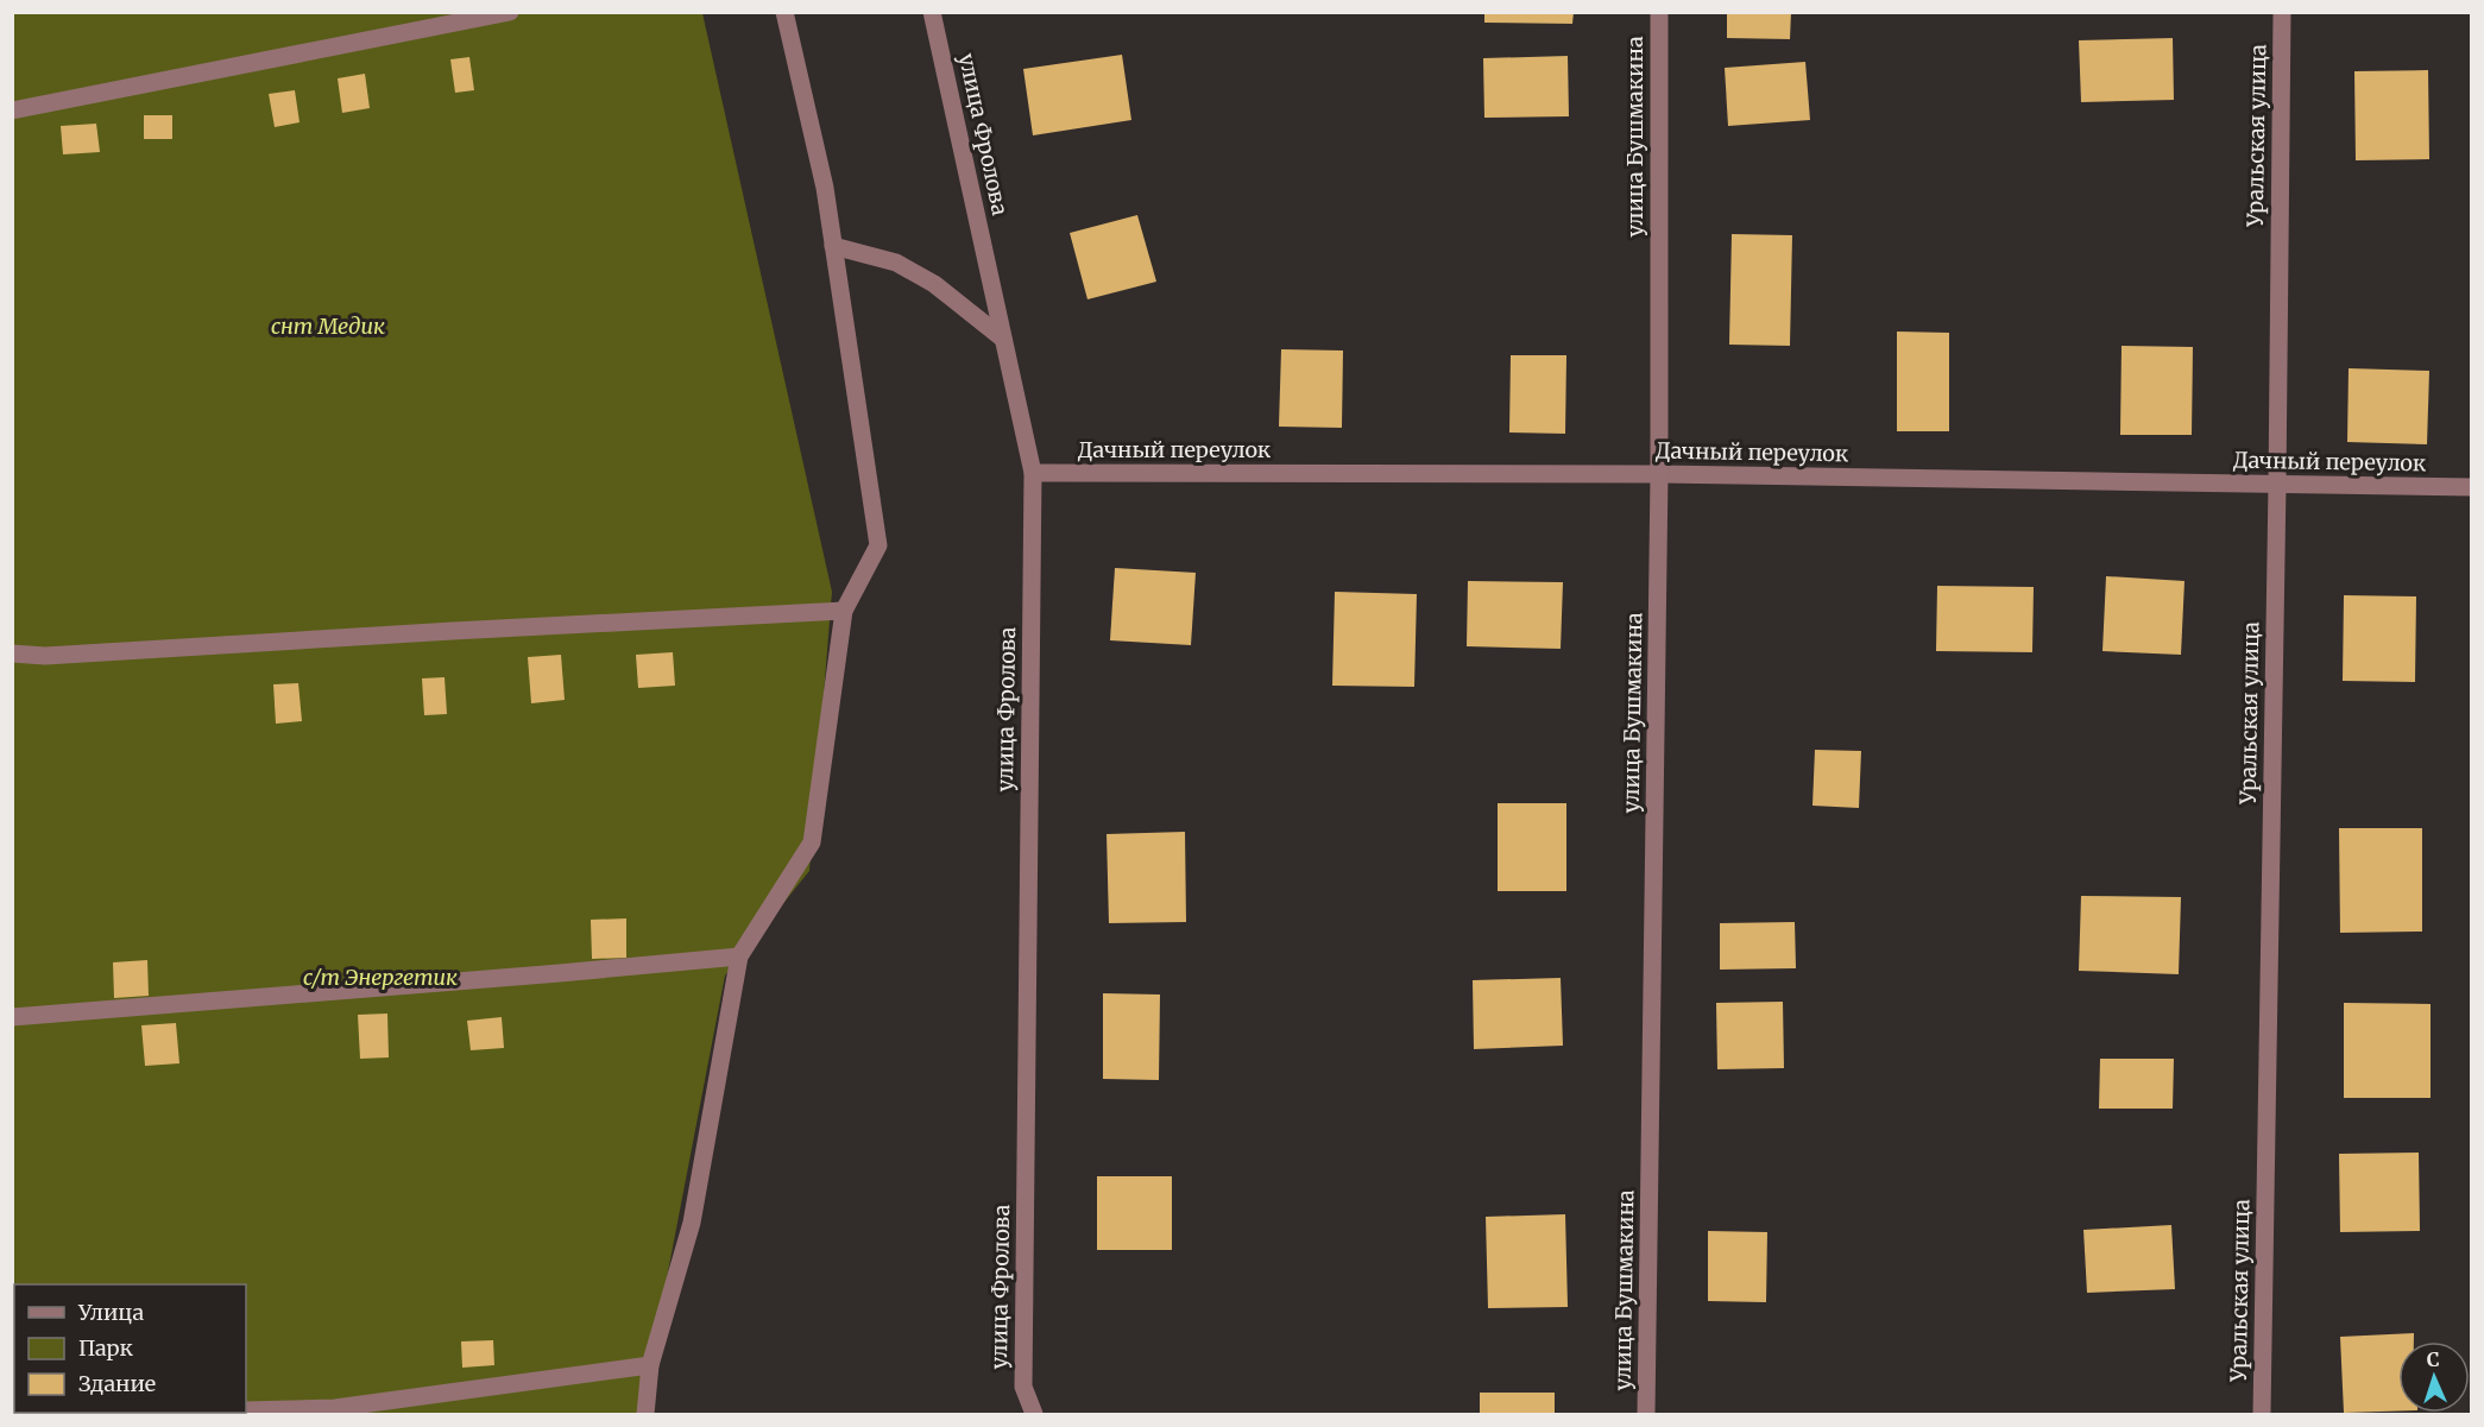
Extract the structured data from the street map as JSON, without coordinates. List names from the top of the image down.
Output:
{
  "streets": {
    "street": [
      "улица Фролова",
      "Уральская улица",
      "улица Бушмакина",
      "Дачный переулок"
    ]
  },
  "crossings": [
    ["улица Фролова", "Дачный переулок"],
    ["Уральская улица", "Дачный переулок"],
    ["улица Бушмакина", "Дачный переулок"]
  ],
  "parks": ["снт Медик", "с/т Энергетик"],
  "legend": ["Улица", "Парк", "Здание"],
  "north": "top"
}
